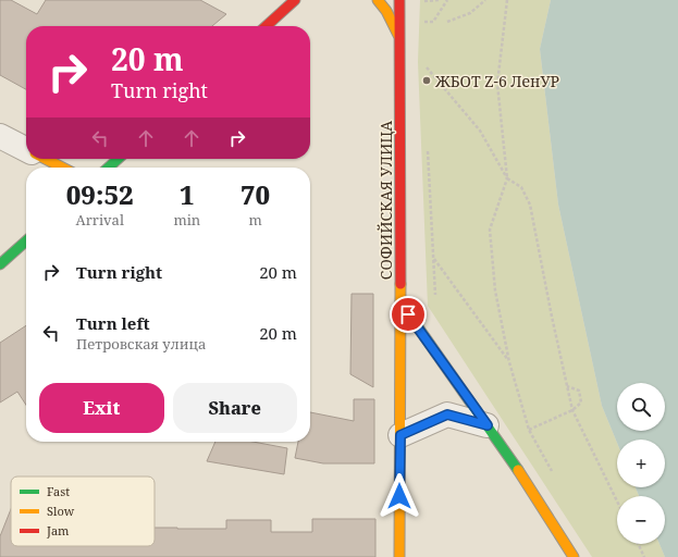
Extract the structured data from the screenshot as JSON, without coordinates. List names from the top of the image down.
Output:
{
  "streets": {
    "street": ["СОФИЙСКАЯ УЛИЦА"]
  },
  "places": ["ЖБОТ Z-6 ЛенУР"],
  "legend": ["Fast", "Slow", "Jam"],
  "page": {
    "turn": ["20 m", "Turn right"],
    "eta": [
      "09:52",
      "Arrival",
      "1",
      "min",
      "70",
      "m"
    ],
    "list": [
      {
        "name": "Turn right",
        "value": "20 m"
      },
      {
        "name": "Turn left",
        "note": "Петровская улица",
        "value": "20 m"
      }
    ],
    "buttons": ["Exit", "Share"],
    "map_buttons": ["+", "−"]
  }
}
